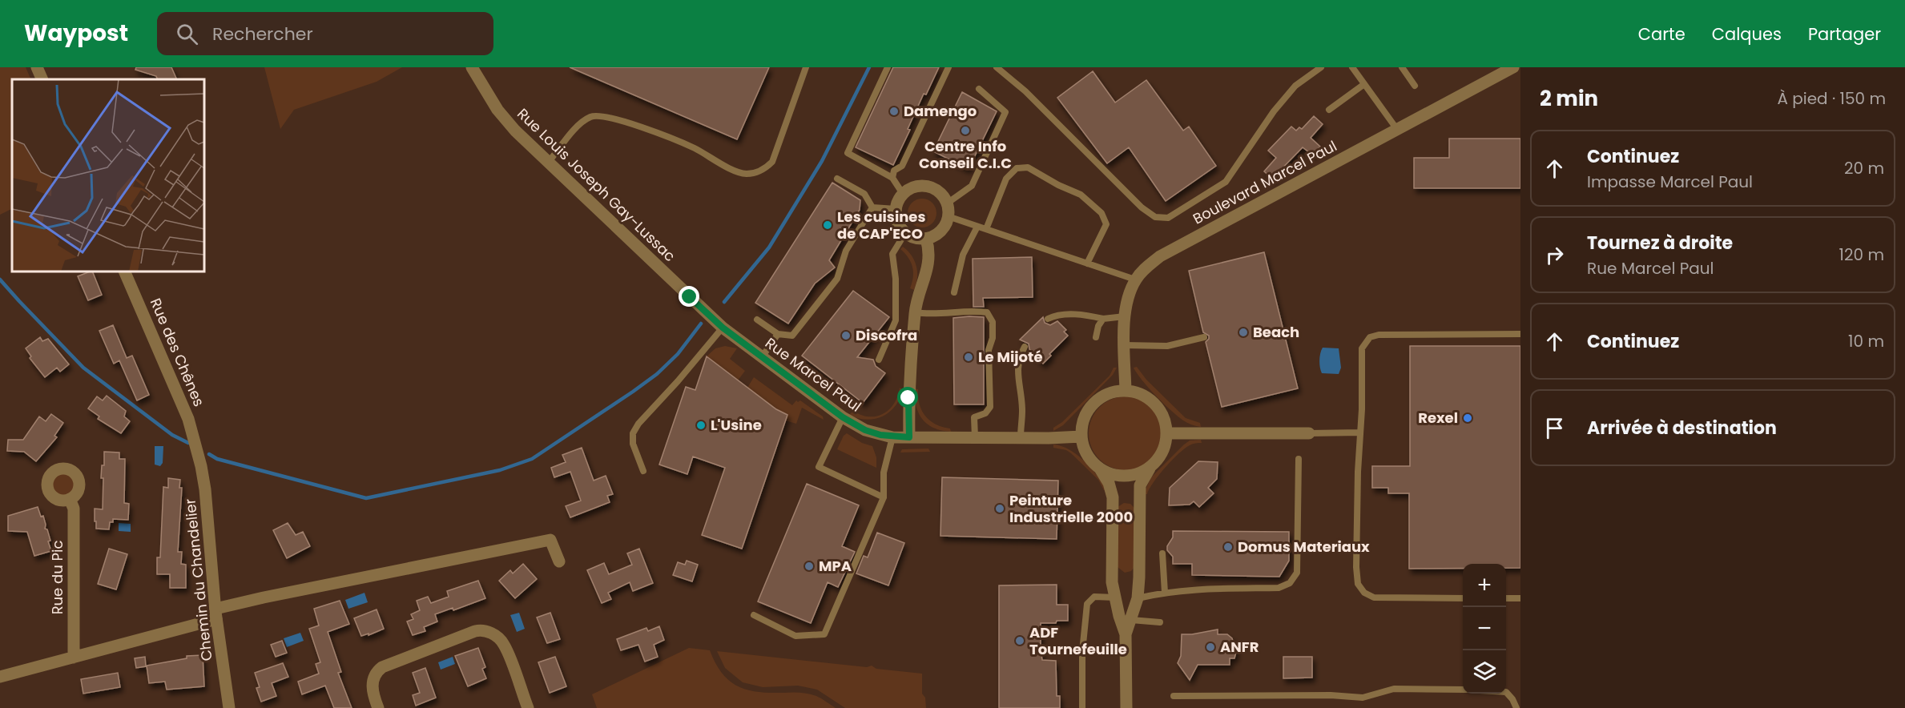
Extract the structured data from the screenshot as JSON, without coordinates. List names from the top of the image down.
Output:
{
  "streets": {
    "street": [
      "Boulevard Marcel Paul",
      "Rue Louis Joseph Gay-Lussac",
      "Rue des Chênes",
      "Rue Marcel Paul",
      "Rue du Pic",
      "Chemin du Chandelier"
    ]
  },
  "crossings": [
    ["Boulevard Marcel Paul", "Rue Marcel Paul"],
    ["Rue Louis Joseph Gay-Lussac", "Rue Marcel Paul"],
    ["Rue des Chênes", "Chemin du Chandelier"]
  ],
  "places": [
    "Damengo",
    "Centre Info Conseil C.I.C",
    "Les cuisines de CAP'ECO",
    "Beach",
    "Discofra",
    "Le Mijoté",
    "Rexel",
    "L'Usine",
    "Peinture Industrielle 2000",
    "Domus Materiaux",
    "MPA",
    "ADF Tournefeuille",
    "ANFR"
  ],
  "page": {
    "header": "Waypost",
    "search": "Rechercher",
    "nav": ["Carte", "Calques", "Partager"],
    "heading": ["2 min", "À pied · 150 m"],
    "list": [
      ["Continuez", "Impasse Marcel Paul", "20 m"],
      ["Tournez à droite", "Rue Marcel Paul", "120 m"],
      ["Continuez", "10 m"],
      "Arrivée à destination"
    ],
    "map_buttons": ["+", "−"]
  }
}
